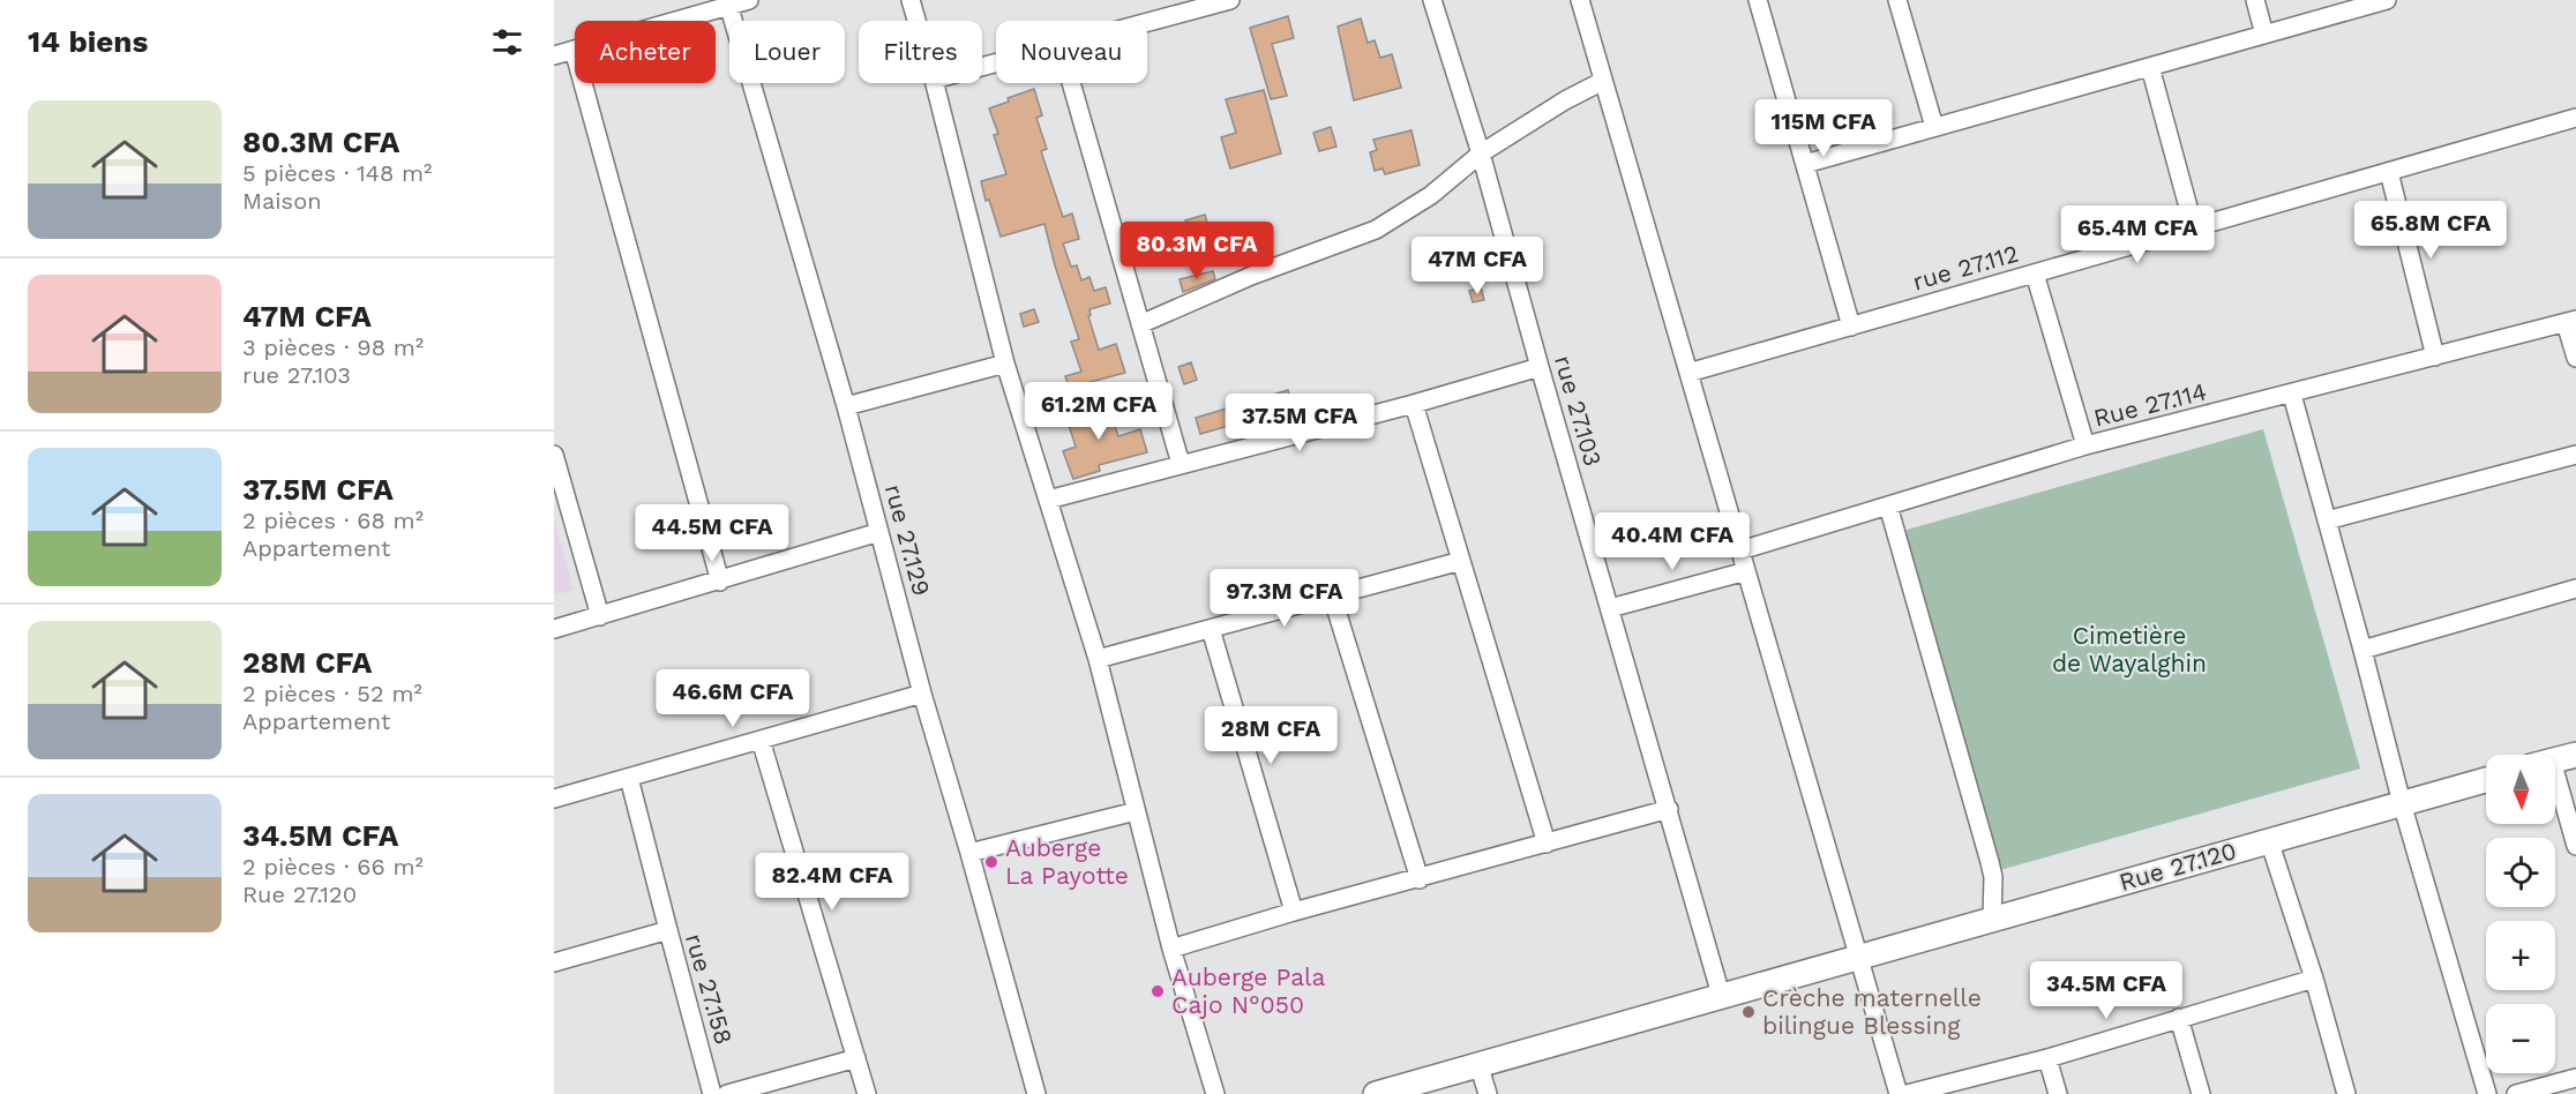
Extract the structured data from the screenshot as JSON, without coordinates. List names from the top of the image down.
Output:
{
  "streets": {
    "street": [
      "rue 27.112",
      "Rue 27.114",
      "rue 27.103",
      "rue 27.129",
      "Rue 27.120",
      "rue 27.158"
    ]
  },
  "crossings": [
    ["rue 27.103", "Rue 27.120"]
  ],
  "parks": ["Cimetière de Wayalghin"],
  "places": ["Auberge La Payotte", "Auberge Pala Cajo N°050", "Crèche maternelle bilingue Blessing"],
  "north": "bottom",
  "page": {
    "heading": "14 biens",
    "chip": [
      "Acheter",
      "Louer",
      "Filtres",
      "Nouveau"
    ],
    "list": [
      {
        "name": "80.3M CFA",
        "note": "5 pièces · 148 m² · Maison"
      },
      {
        "name": "47M CFA",
        "note": "3 pièces · 98 m² · rue 27.103"
      },
      {
        "name": "37.5M CFA",
        "note": "2 pièces · 68 m² · Appartement"
      },
      {
        "name": "28M CFA",
        "note": "2 pièces · 52 m² · Appartement"
      },
      {
        "name": "34.5M CFA",
        "note": "2 pièces · 66 m² · Rue 27.120"
      }
    ],
    "price": [
      "115M CFA",
      "65.8M CFA",
      "65.4M CFA",
      "80.3M CFA",
      "47M CFA",
      "61.2M CFA",
      "37.5M CFA",
      "44.5M CFA",
      "40.4M CFA",
      "97.3M CFA",
      "46.6M CFA",
      "28M CFA",
      "82.4M CFA",
      "34.5M CFA"
    ],
    "map_buttons": ["+", "−"]
  }
}
